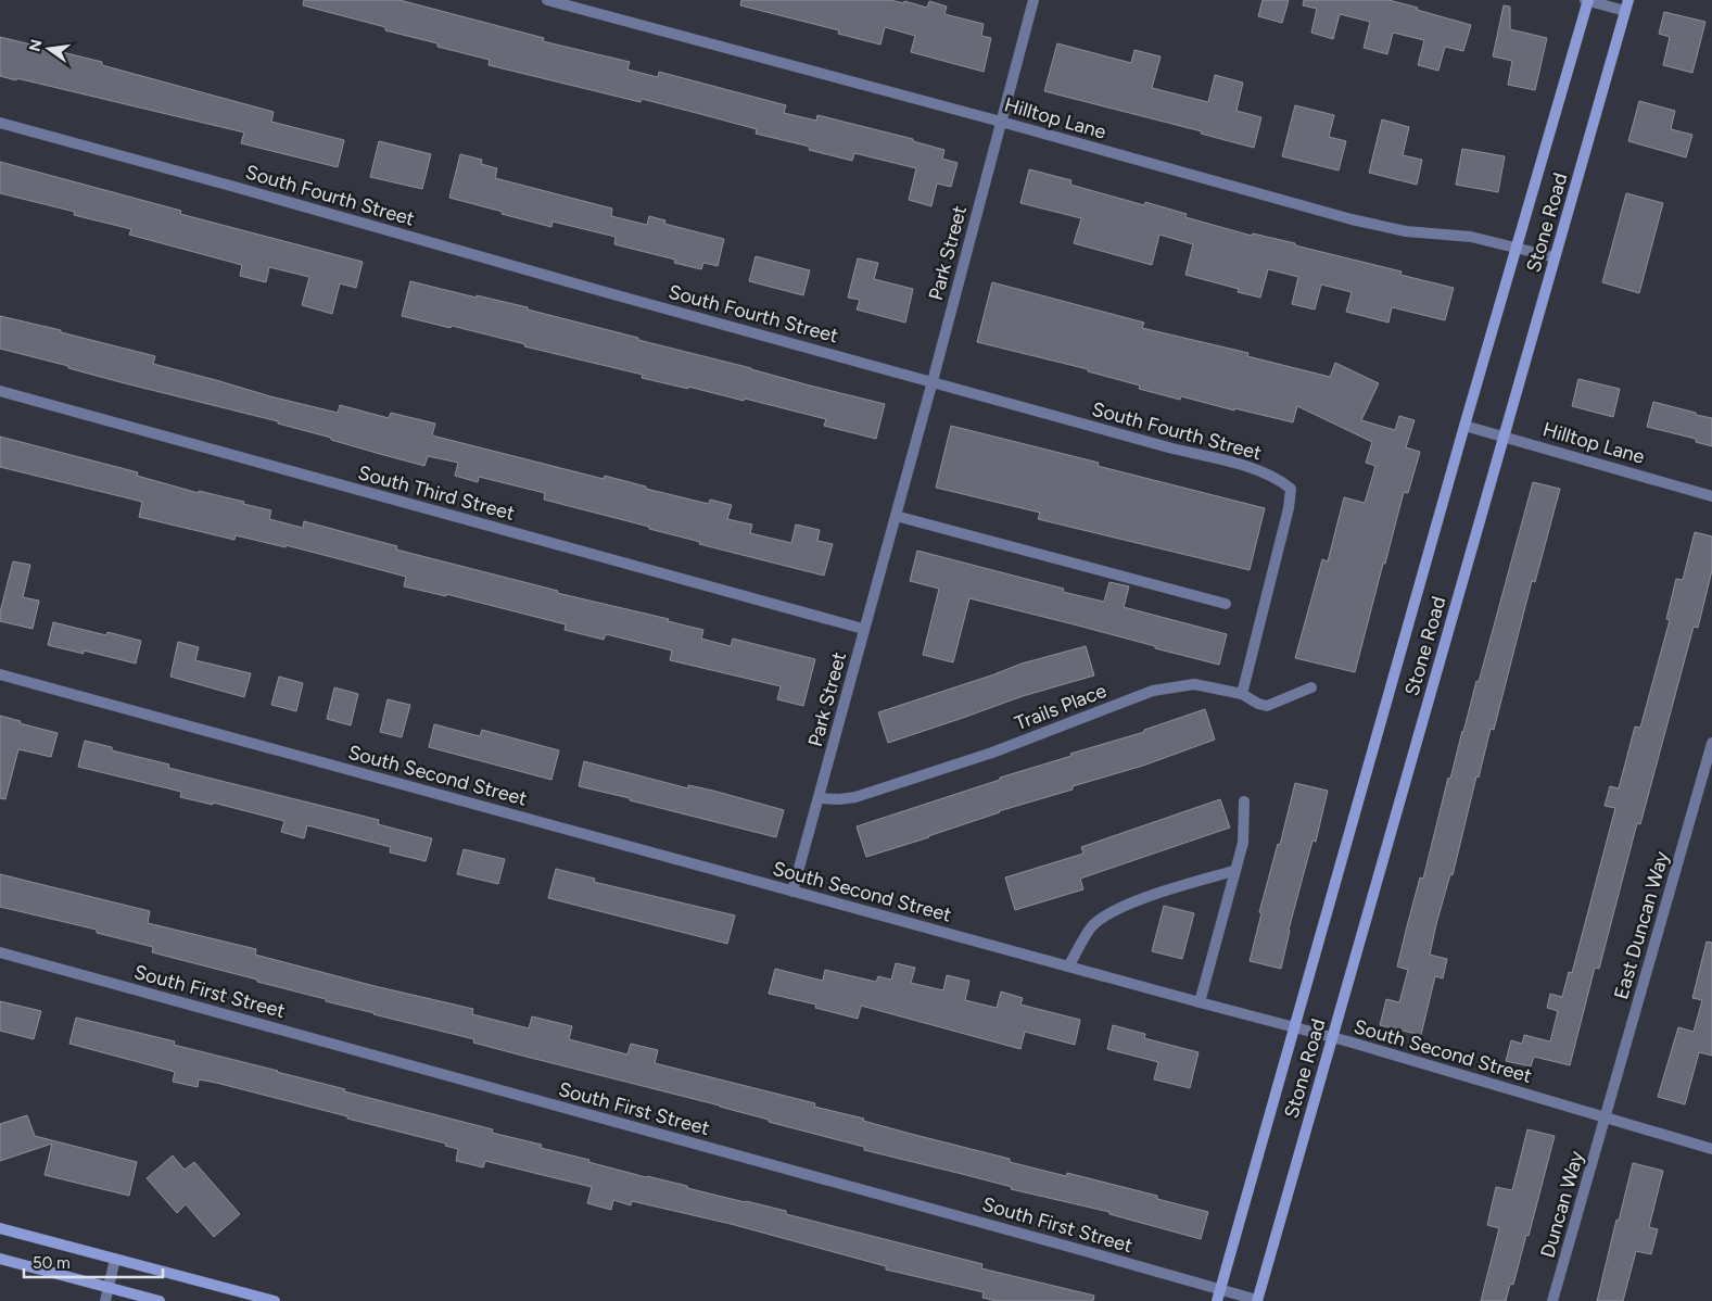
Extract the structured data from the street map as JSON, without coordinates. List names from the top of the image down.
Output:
{
  "streets": {
    "main road": ["Stone Road"],
    "street": [
      "Hilltop Lane",
      "South Fourth Street",
      "Park Street",
      "South Third Street",
      "Trails Place",
      "South Second Street",
      "East Duncan Way",
      "South First Street",
      "Duncan Way"
    ]
  },
  "crossings": [
    ["Hilltop Lane", "Stone Road"],
    ["Hilltop Lane", "Park Street"],
    ["South Fourth Street", "Park Street"],
    ["South Fourth Street", "Trails Place"],
    ["Stone Road", "South Second Street"],
    ["Stone Road", "South First Street"],
    ["Park Street", "South Third Street"],
    ["Park Street", "Trails Place"],
    ["Park Street", "South Second Street"],
    ["South Second Street", "East Duncan Way"],
    ["South Second Street", "Duncan Way"],
    ["East Duncan Way", "Duncan Way"]
  ],
  "scale_bar": "50 m",
  "north": "left"
}
